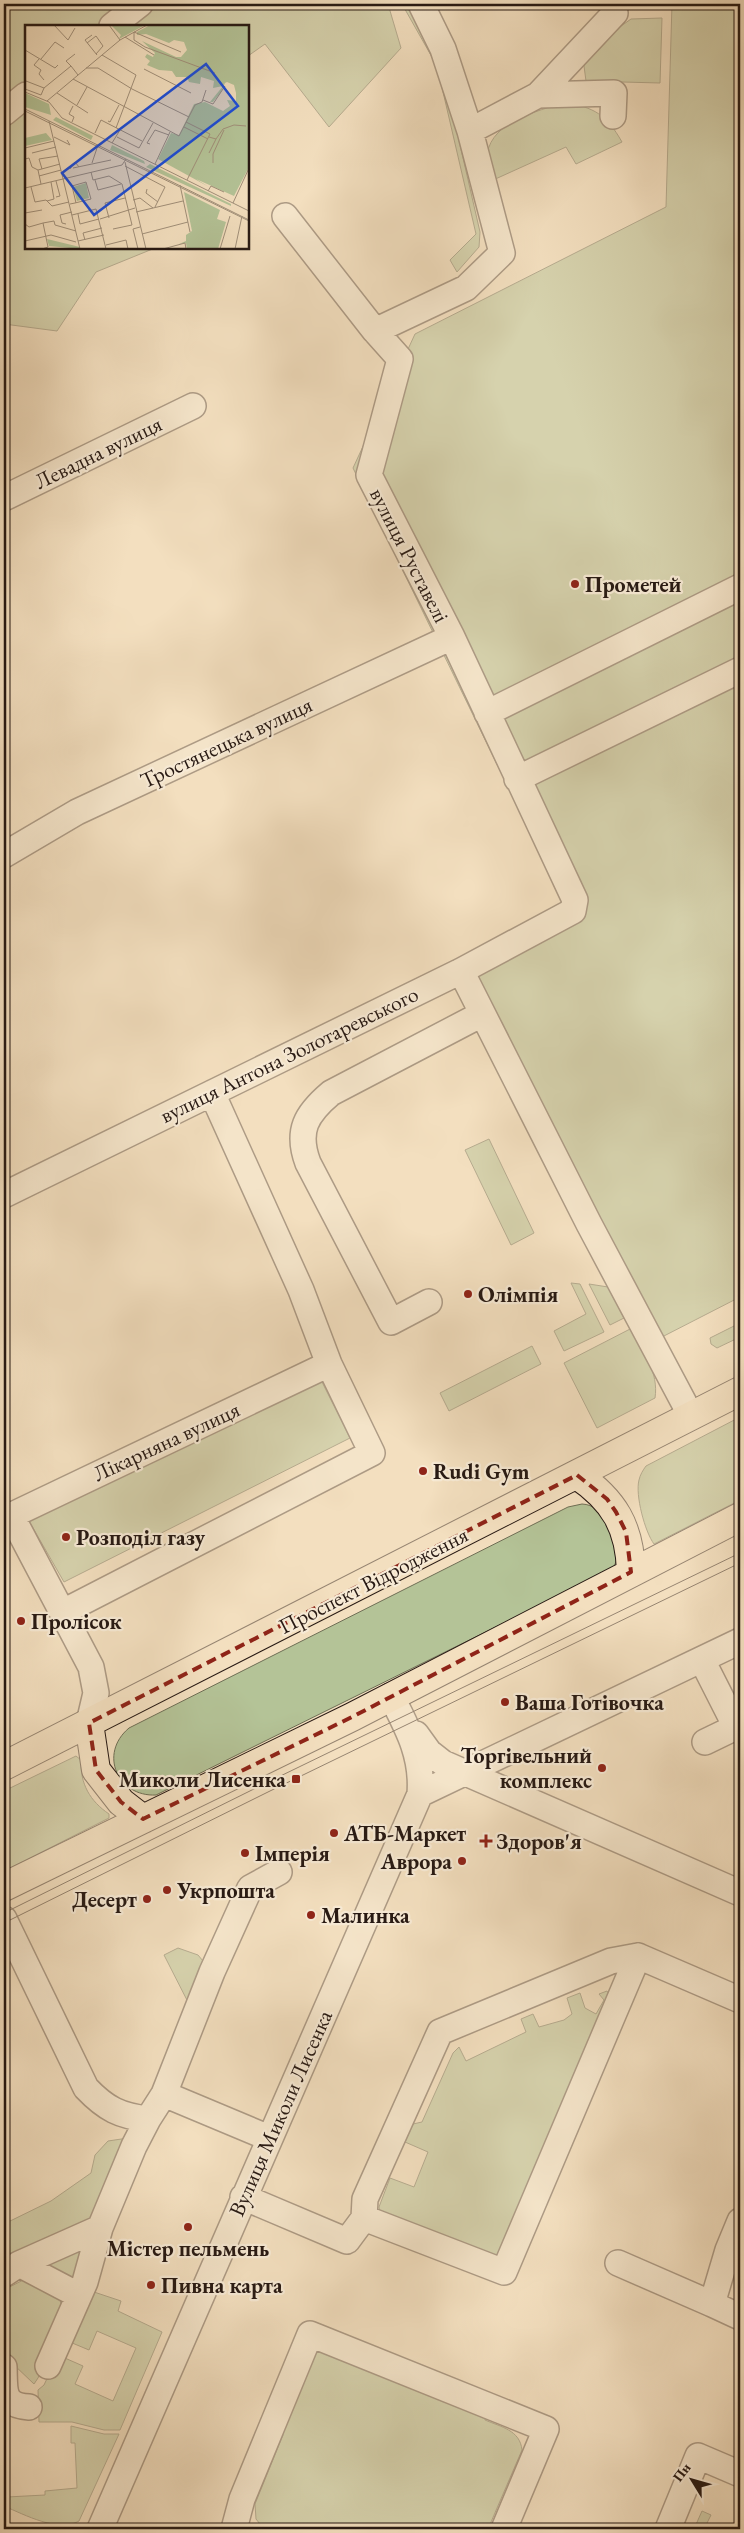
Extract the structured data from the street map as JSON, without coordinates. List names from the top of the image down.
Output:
{
  "streets": {
    "main road": ["Проспект Відродження"],
    "street": [
      "Левадна вулиця",
      "вулиця Руставелі",
      "Тростянецька вулиця",
      "вулиця Антона Золотаревського",
      "Лікарняна вулиця",
      "Вулиця Миколи Лисенка"
    ]
  },
  "crossings": [
    ["вулиця Руставелі", "Тростянецька вулиця"],
    ["вулиця Руставелі", "вулиця Антона Золотаревського"]
  ],
  "places": {
    "other": [
      "Прометей",
      "Олімпія",
      "Rudi Gym",
      "Розподіл газу",
      "Пролісок",
      "Ваша Готівочка",
      "Торгівельний комплекс",
      "АТБ-Маркет",
      "Імперія",
      "Аврора",
      "Укрпошта",
      "Десерт",
      "Малинка",
      "Містер пельмень",
      "Пивна карта"
    ],
    "transit": ["Миколи Лисенка"],
    "health": ["Здоров'я"]
  },
  "north": "top left"
}
